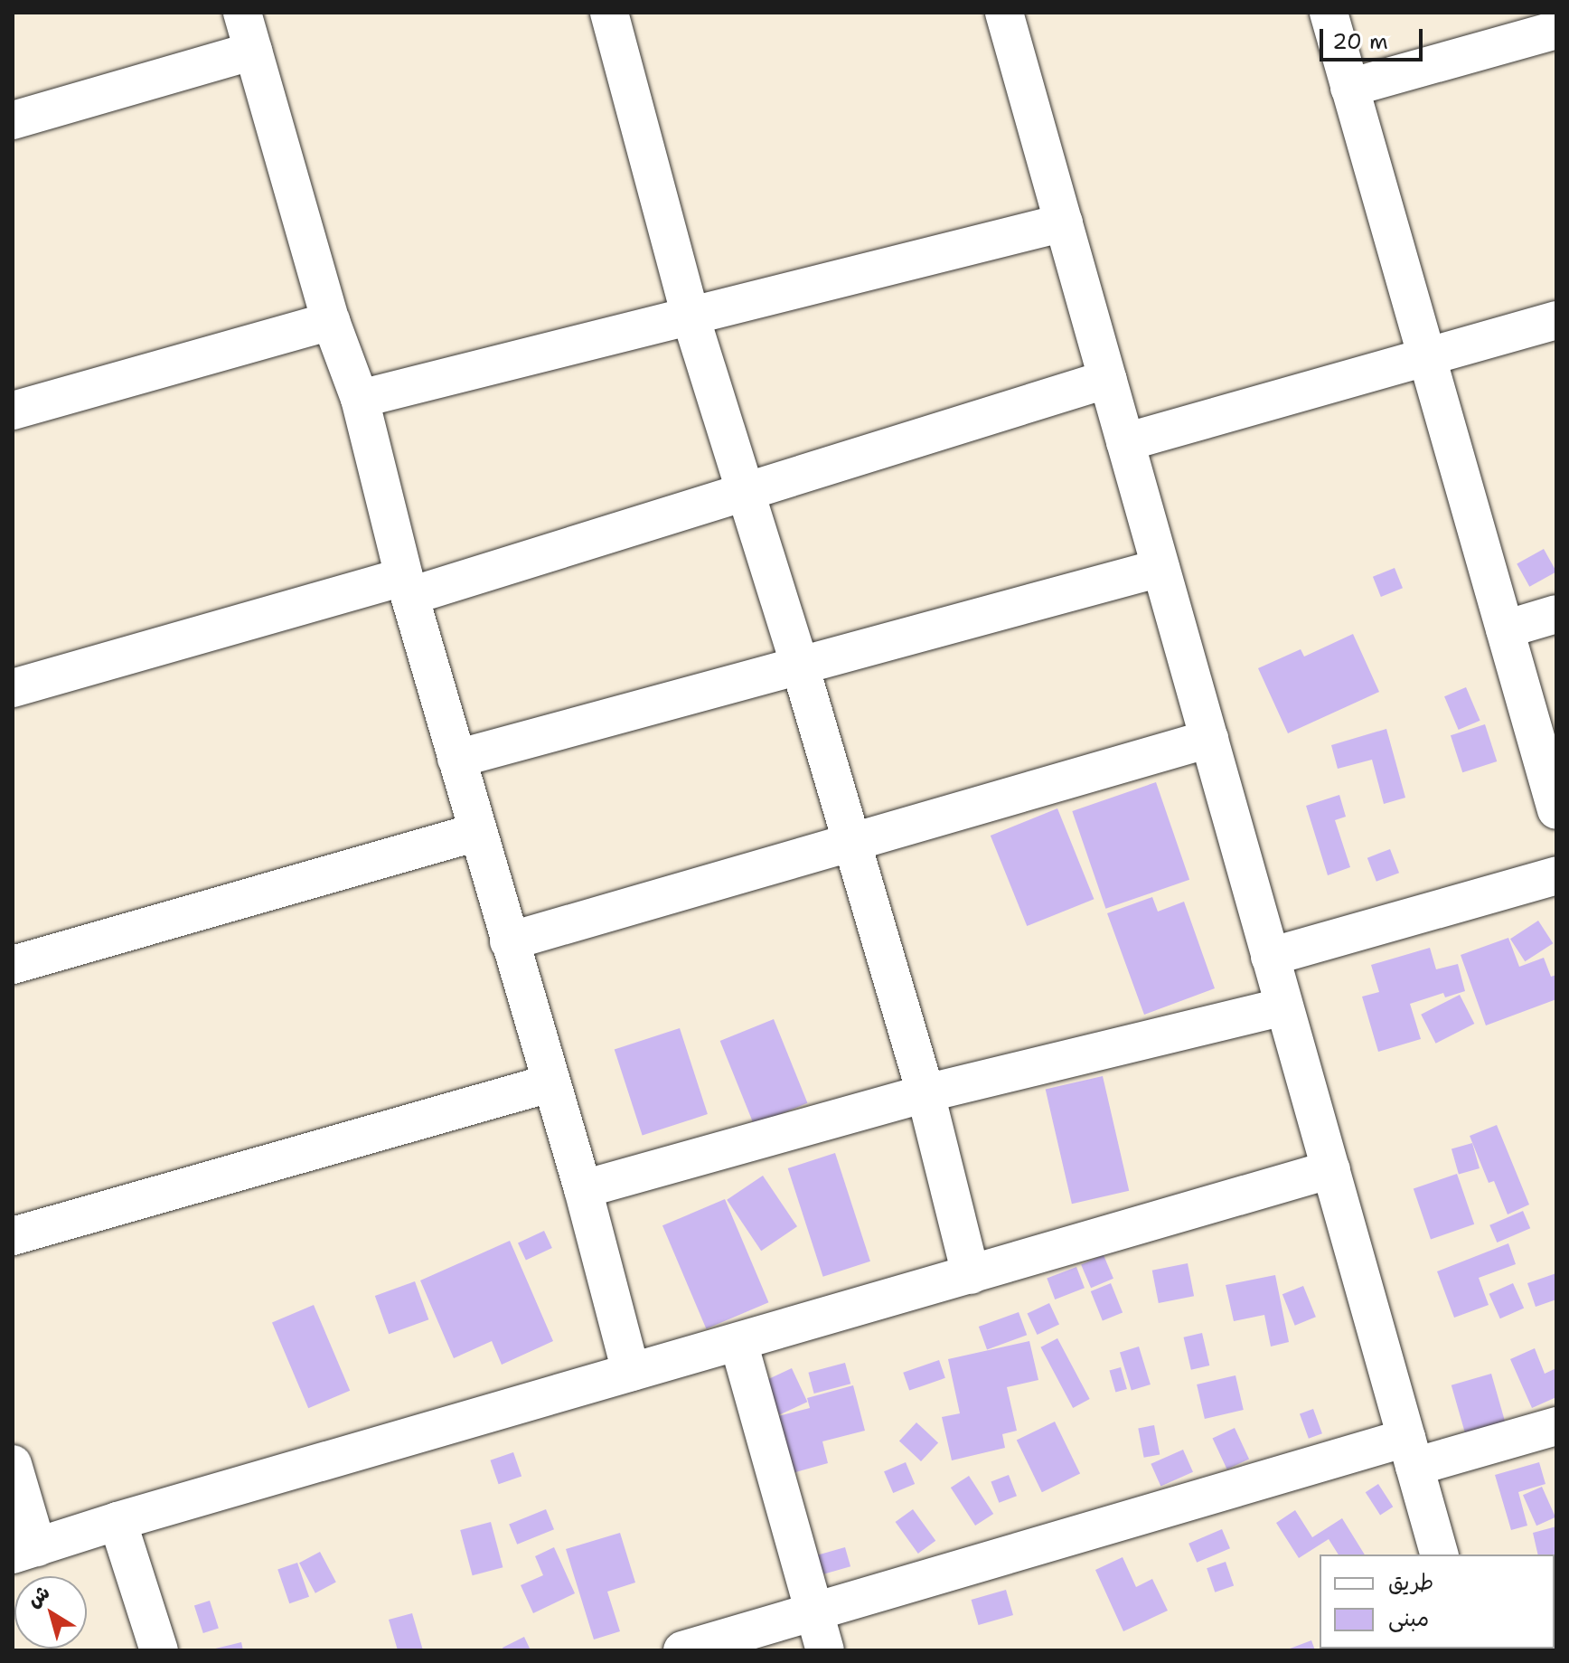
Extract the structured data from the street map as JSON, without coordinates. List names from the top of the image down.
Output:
{
  "legend": ["طريق", "مبنى"],
  "scale_bar": "20 m",
  "north": "top left"
}
